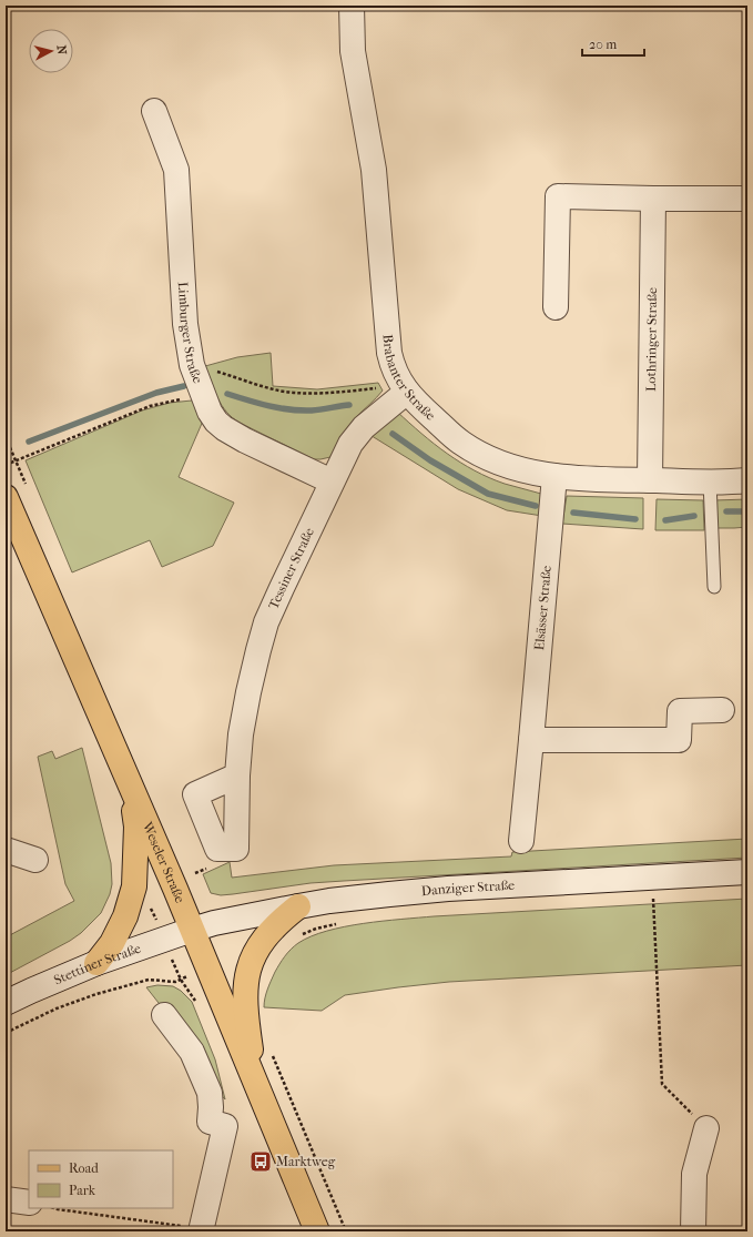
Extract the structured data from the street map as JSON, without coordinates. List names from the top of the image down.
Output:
{
  "streets": {
    "main road": ["Weseler Straße"],
    "street": [
      "Limburger Straße",
      "Lothringer Straße",
      "Brabanter Straße",
      "Tessiner Straße",
      "Elsässer Straße",
      "Danziger Straße",
      "Stettiner Straße"
    ]
  },
  "crossings": [
    ["Limburger Straße", "Tessiner Straße"],
    ["Lothringer Straße", "Brabanter Straße"],
    ["Brabanter Straße", "Tessiner Straße"],
    ["Brabanter Straße", "Elsässer Straße"],
    ["Weseler Straße", "Danziger Straße"],
    ["Weseler Straße", "Stettiner Straße"],
    ["Danziger Straße", "Stettiner Straße"]
  ],
  "places": {
    "bus stop": ["Marktweg"]
  },
  "legend": ["Road", "Park"],
  "scale_bar": "20 m",
  "north": "right"
}
